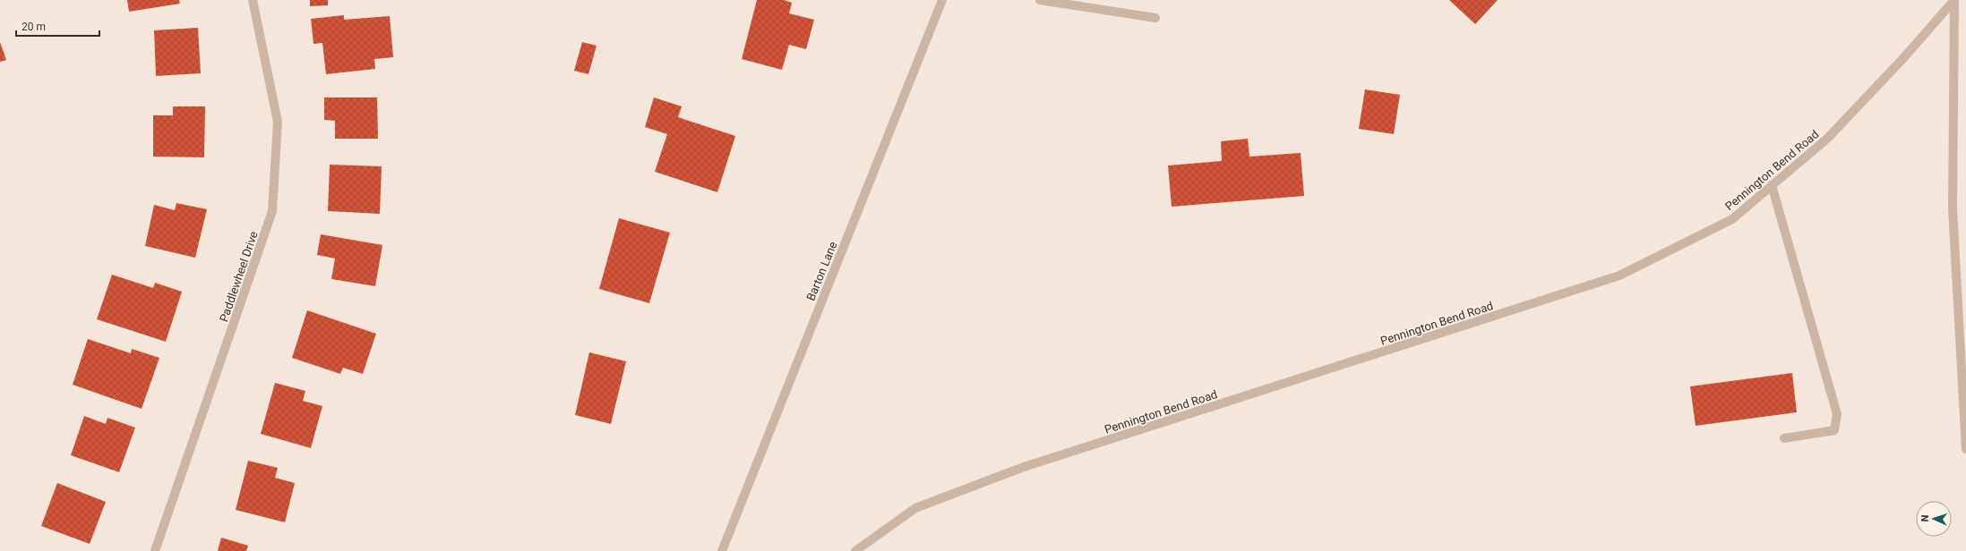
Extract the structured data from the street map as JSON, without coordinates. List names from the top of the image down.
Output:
{
  "streets": {
    "street": ["Pennington Bend Road", "Barton Lane", "Paddlewheel Drive"]
  },
  "scale_bar": "20 m",
  "north": "left"
}
